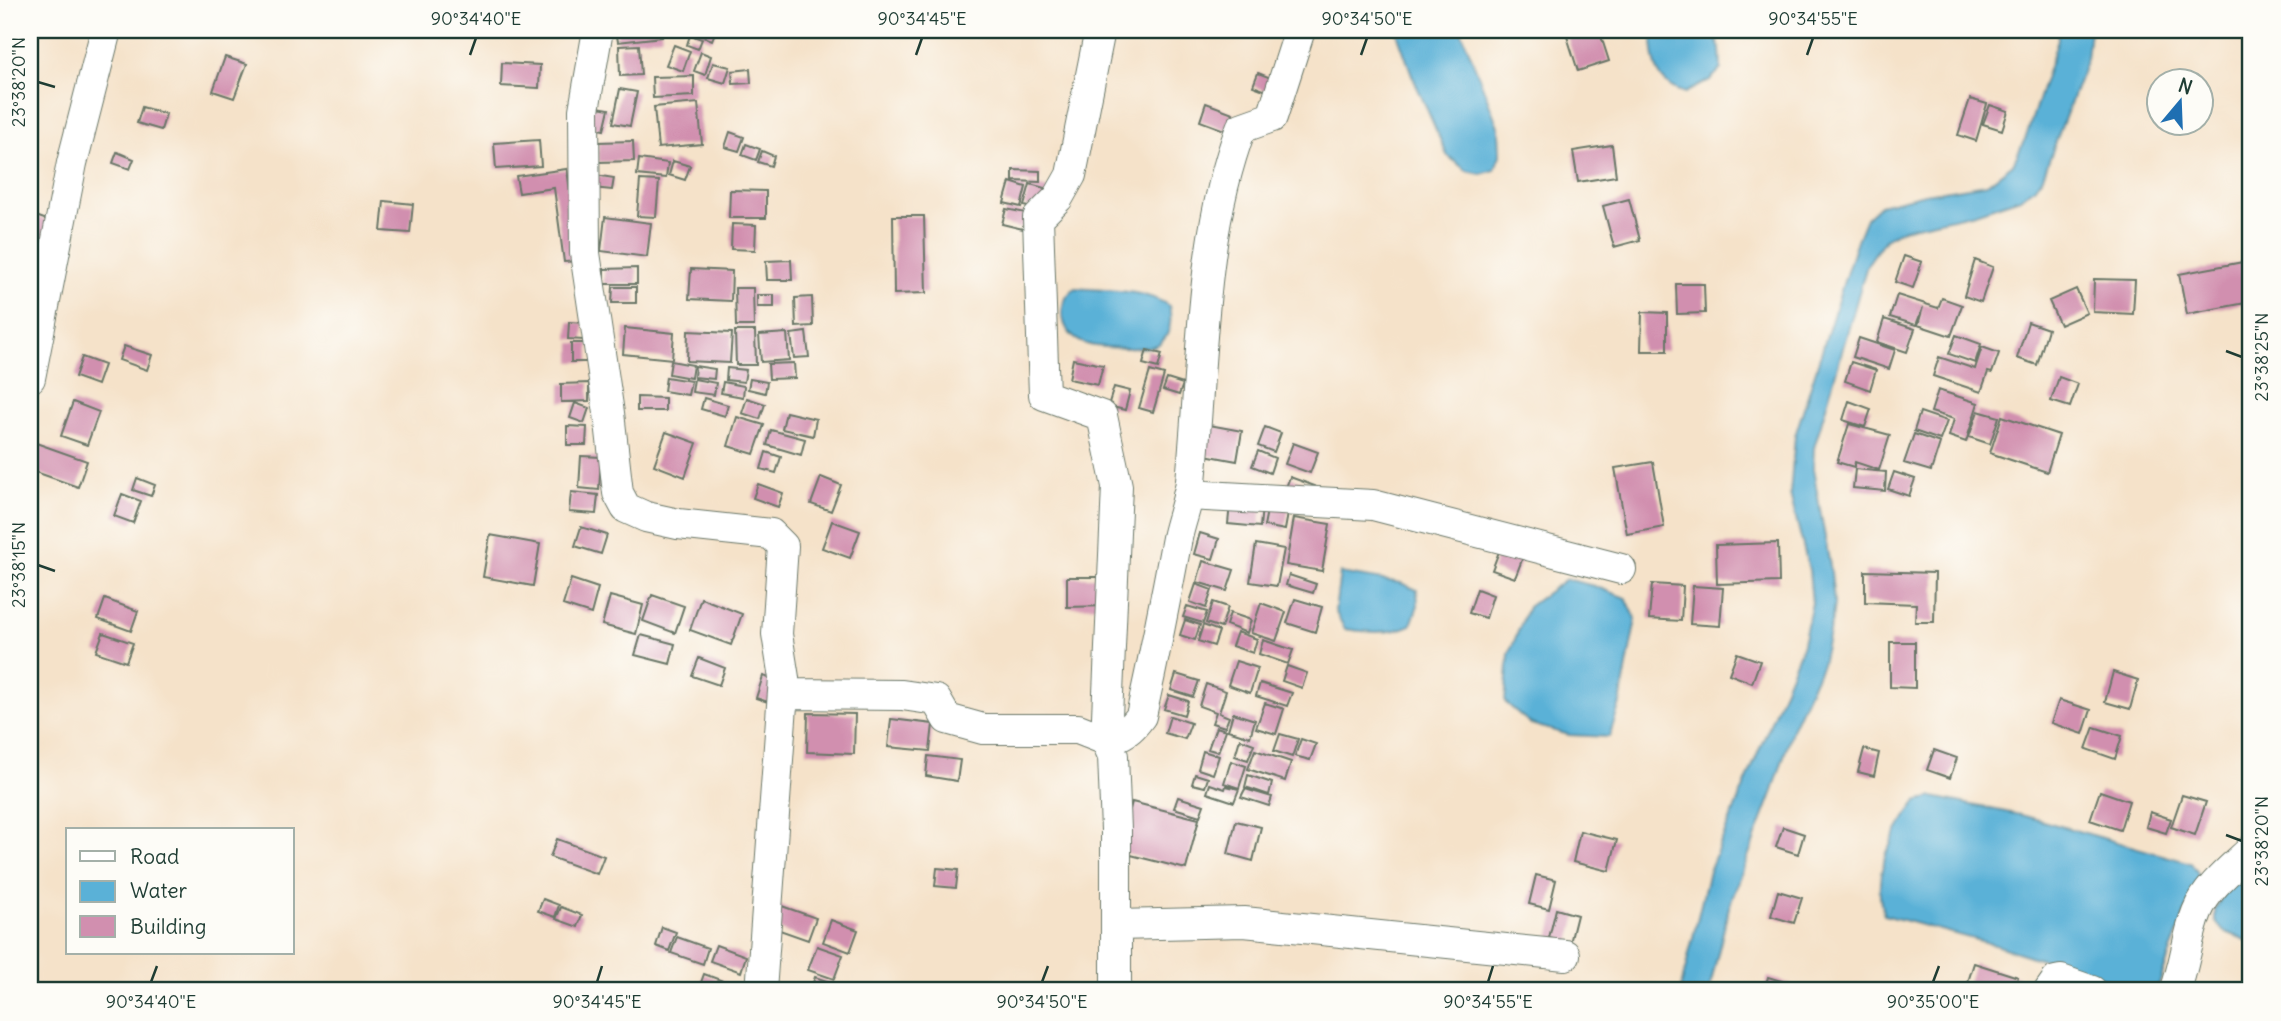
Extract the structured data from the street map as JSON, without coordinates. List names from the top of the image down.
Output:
{
  "legend": ["Road", "Water", "Building"],
  "north": "top",
  "coordinates": [
    "90°34'40\"E",
    "90°34'45\"E",
    "90°34'50\"E",
    "90°34'55\"E",
    "23°38'20\"N",
    "23°38'25\"N",
    "23°38'15\"N",
    "90°35'00\"E"
  ]
}
